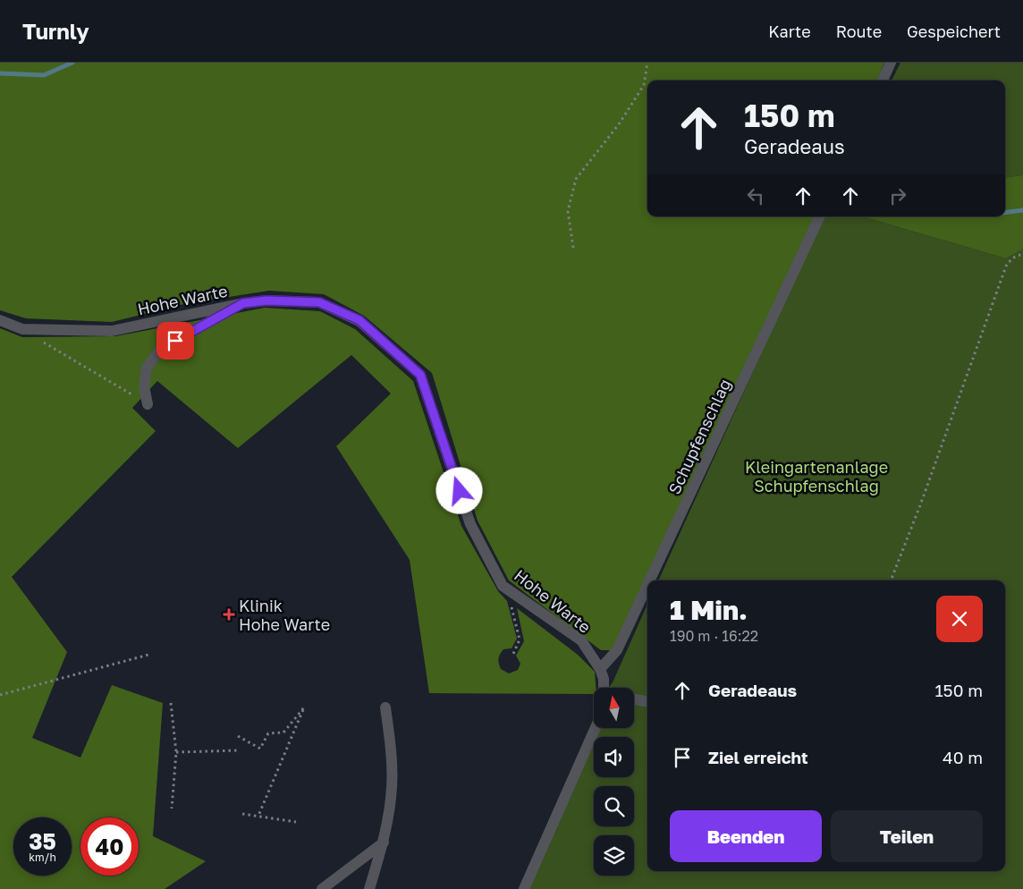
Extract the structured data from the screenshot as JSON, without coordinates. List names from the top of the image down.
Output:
{
  "streets": {
    "street": ["Hohe Warte", "Schupfenschlag"]
  },
  "crossings": [
    ["Hohe Warte", "Schupfenschlag"]
  ],
  "parks": ["Kleingartenanlage Schupfenschlag"],
  "places": {
    "health": ["Klinik Hohe Warte"]
  },
  "north": "top",
  "page": {
    "header": "Turnly",
    "nav": ["Karte", "Route", "Gespeichert"],
    "turn": ["150 m", "Geradeaus"],
    "heading": ["1 Min.", "190 m · 16:22"],
    "list": [
      {
        "name": "Geradeaus",
        "value": "150 m"
      },
      {
        "name": "Ziel erreicht",
        "value": "40 m"
      }
    ],
    "buttons": ["Beenden", "Teilen"],
    "speed": "35 km/h",
    "limit": "40"
  }
}
